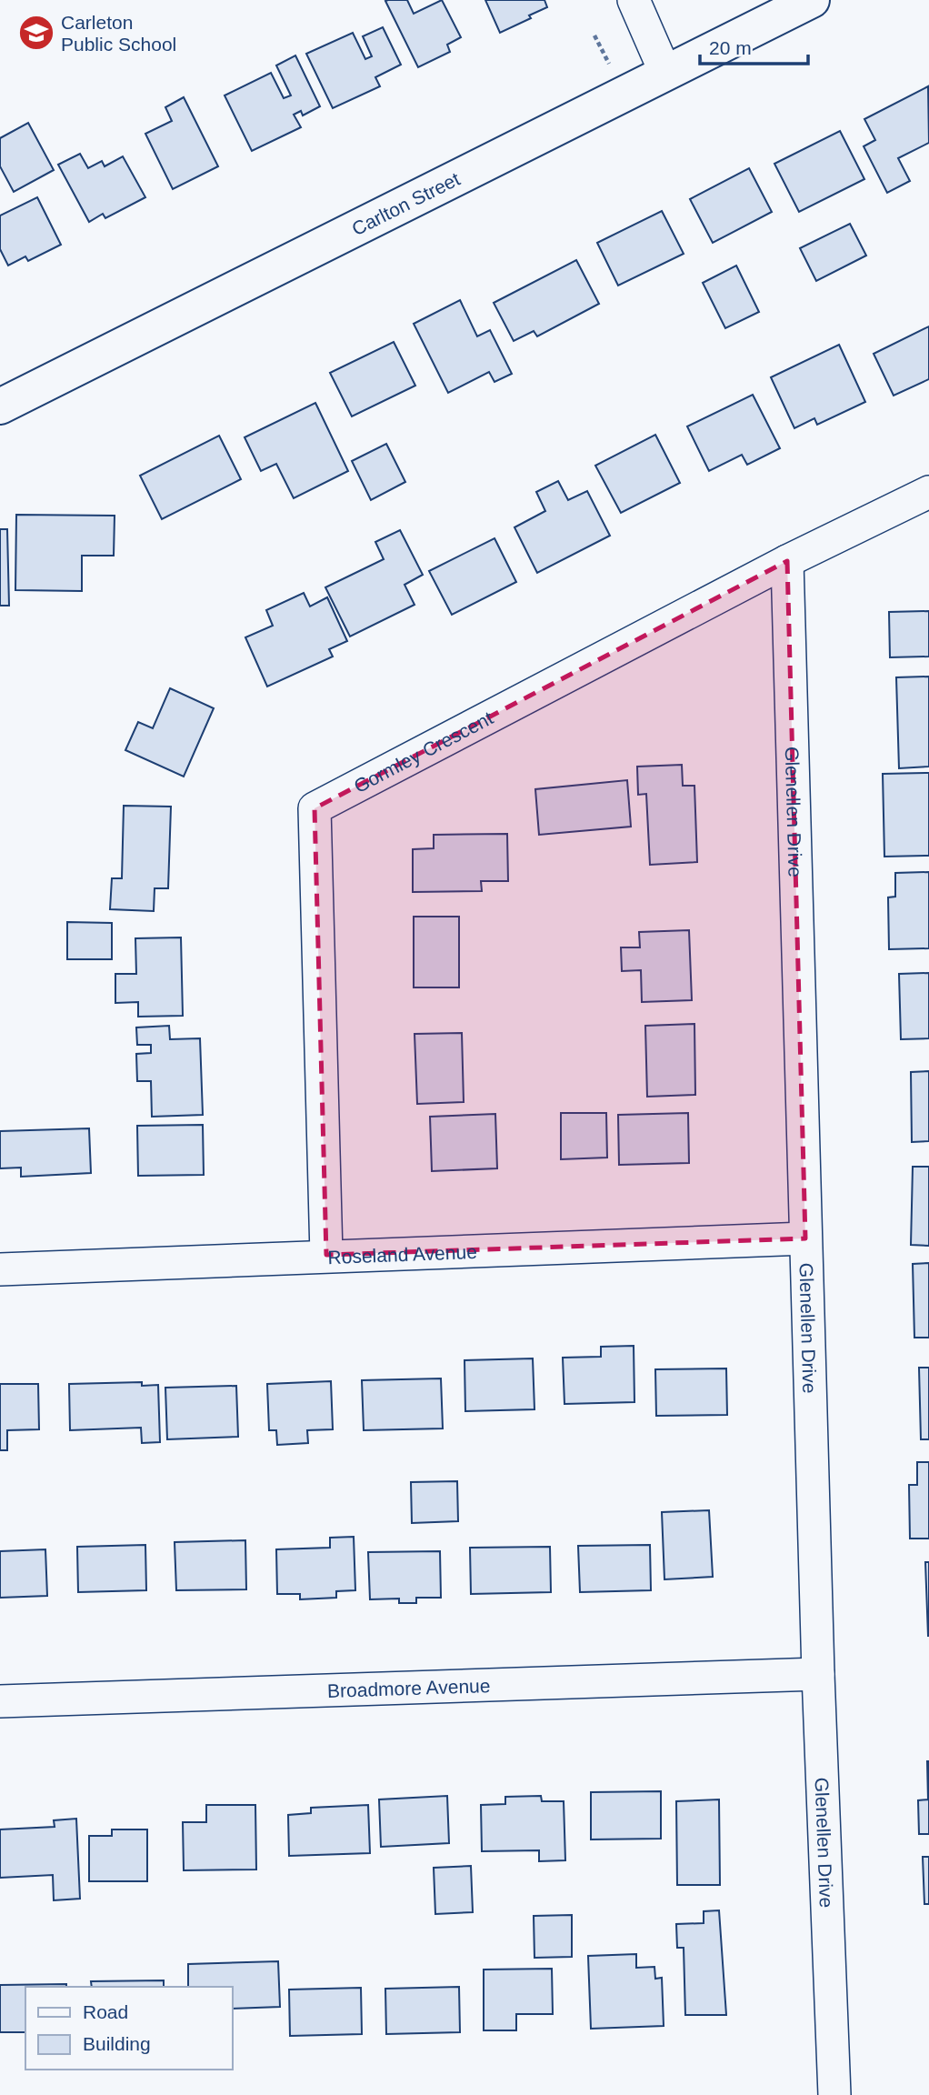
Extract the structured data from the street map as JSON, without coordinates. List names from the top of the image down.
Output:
{
  "streets": {
    "main road": ["Carlton Street"],
    "street": [
      "Gormley Crescent",
      "Glenellen Drive",
      "Roseland Avenue",
      "Broadmore Avenue"
    ]
  },
  "crossings": [
    ["Gormley Crescent", "Glenellen Drive"],
    ["Gormley Crescent", "Roseland Avenue"],
    ["Glenellen Drive", "Roseland Avenue"],
    ["Glenellen Drive", "Broadmore Avenue"]
  ],
  "places": {
    "school or university": ["Carleton Public School"]
  },
  "legend": ["Road", "Building"],
  "scale_bar": "20 m"
}
